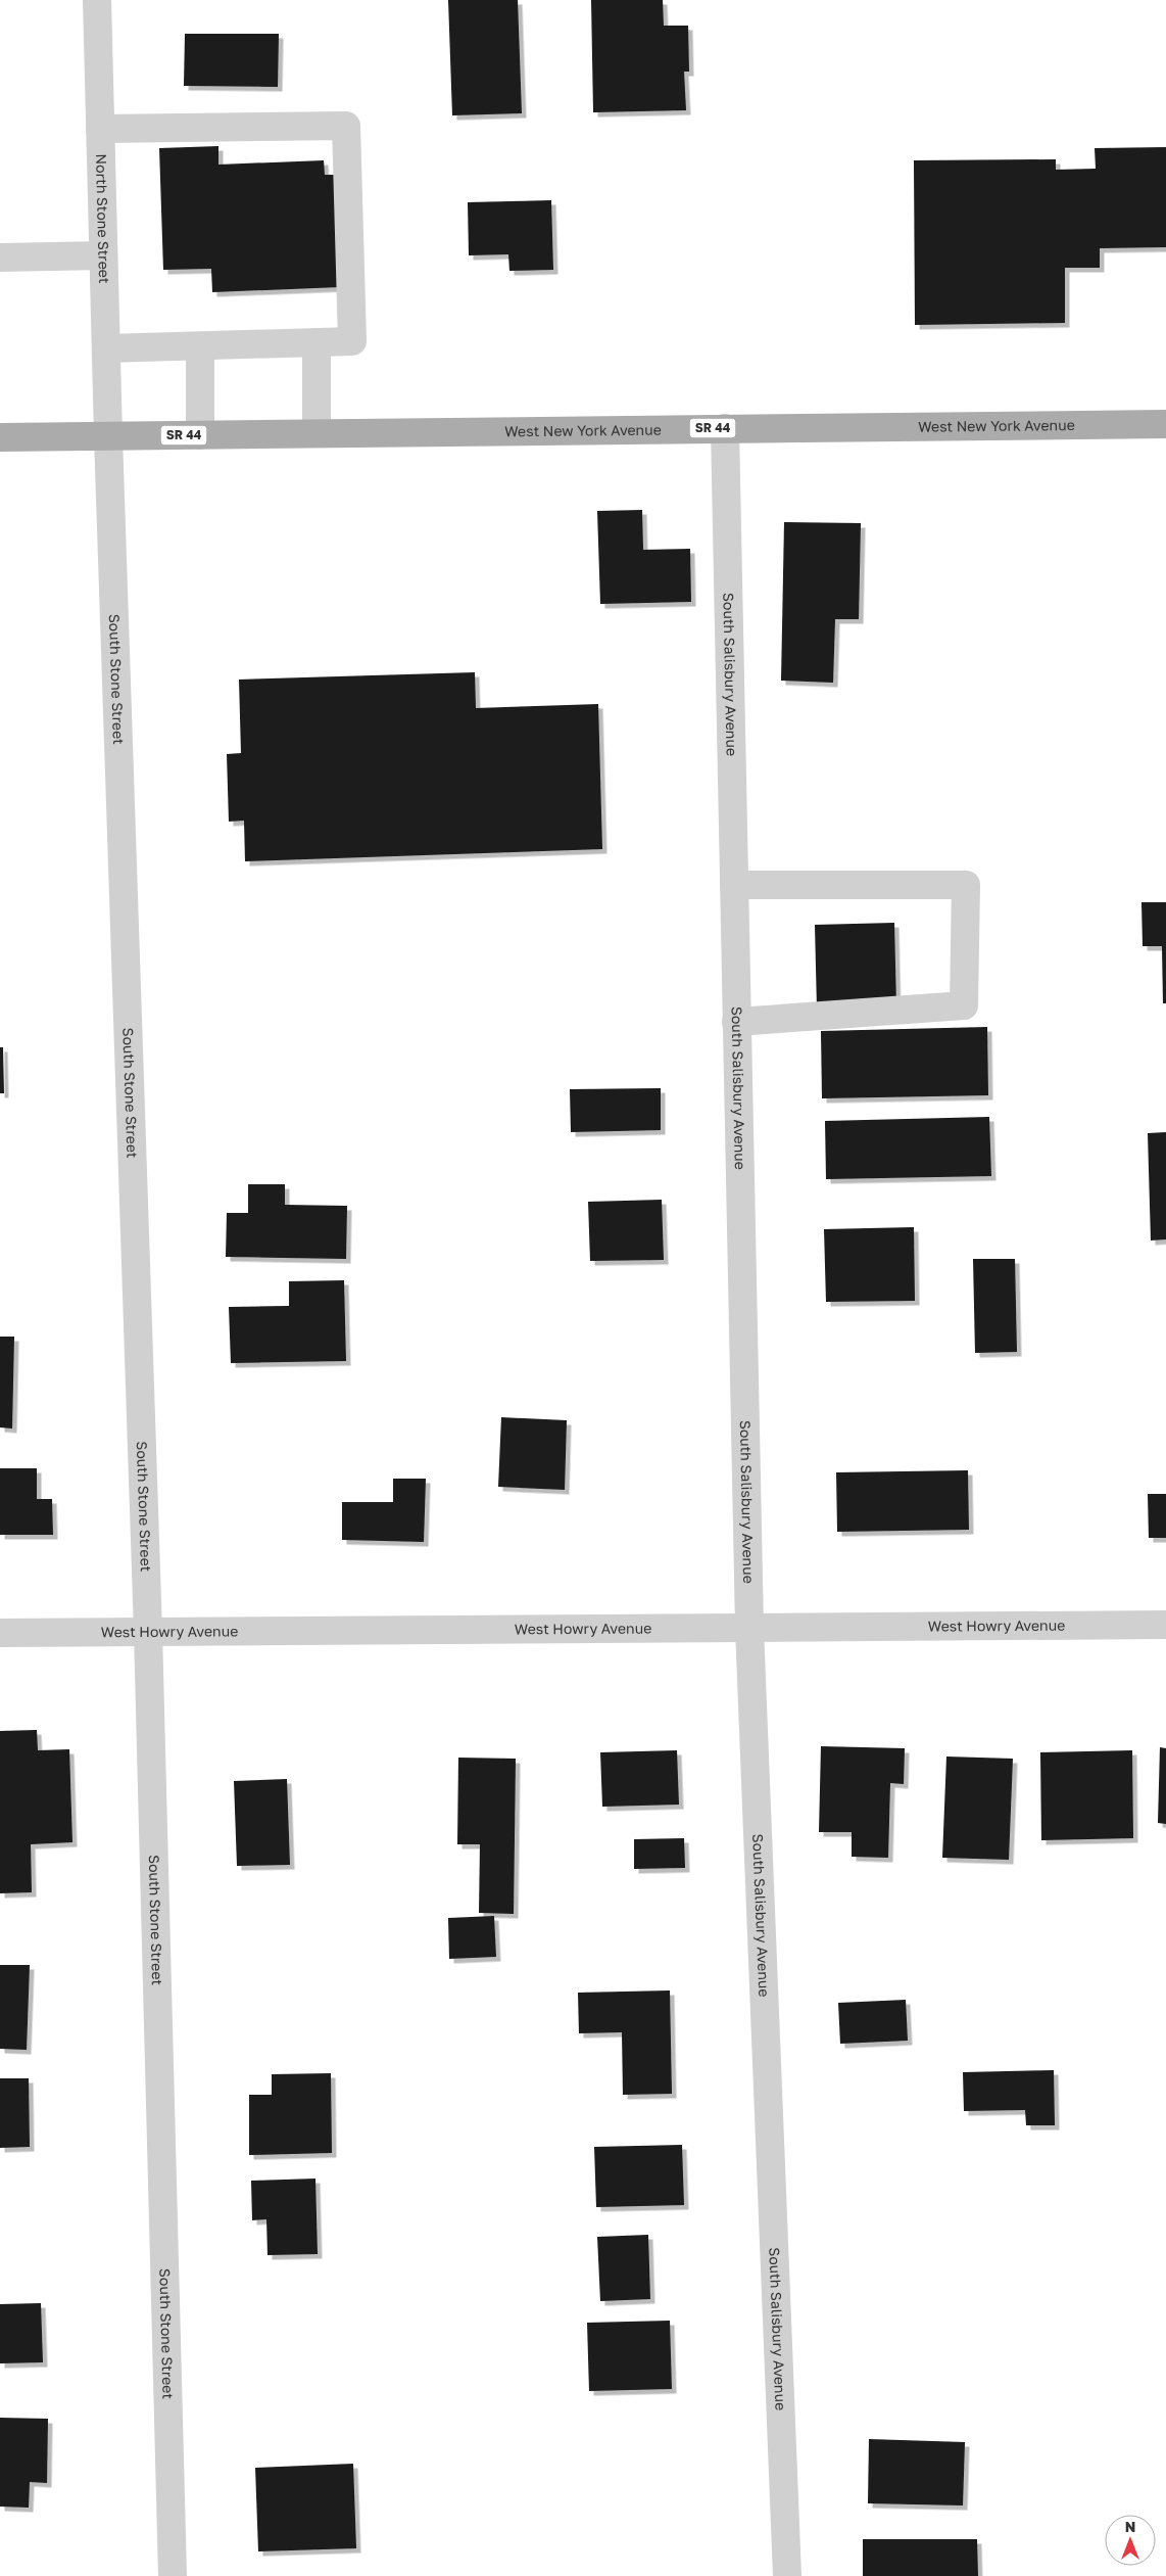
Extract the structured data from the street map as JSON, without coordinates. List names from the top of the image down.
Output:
{
  "streets": {
    "main road": ["West New York Avenue", "SR 44"],
    "street": [
      "North Stone Street",
      "South Salisbury Avenue",
      "South Stone Street",
      "West Howry Avenue"
    ]
  },
  "crossings": [
    ["North Stone Street", "West New York Avenue"],
    ["North Stone Street", "South Stone Street"],
    ["West New York Avenue", "South Salisbury Avenue"],
    ["West New York Avenue", "South Stone Street"],
    ["South Salisbury Avenue", "West Howry Avenue"],
    ["South Stone Street", "West Howry Avenue"]
  ],
  "north": "top"
}
